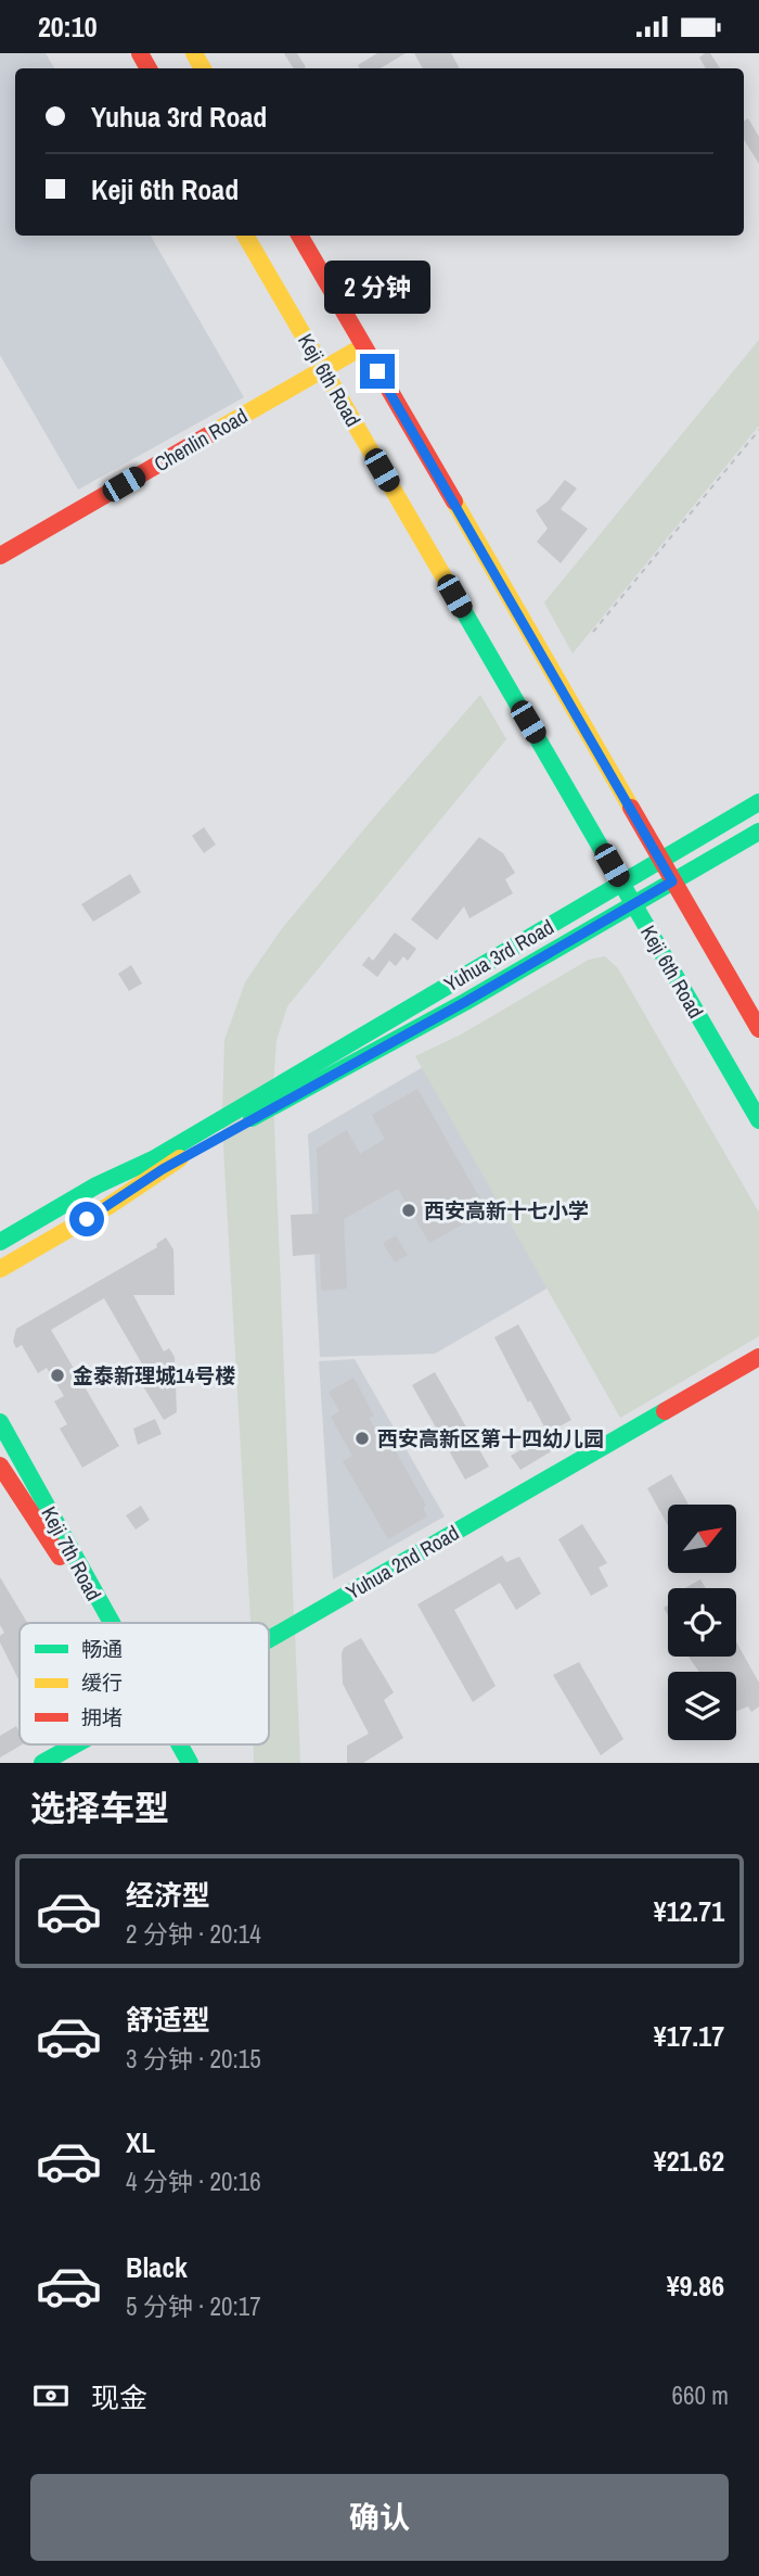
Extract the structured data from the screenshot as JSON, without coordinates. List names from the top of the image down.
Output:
{
  "streets": {
    "street": [
      "Keji 6th Road",
      "Chenlin Road",
      "Yuhua 3rd Road",
      "Keji 7th Road",
      "Yuhua 2nd Road"
    ]
  },
  "crossings": [
    ["Keji 6th Road", "Chenlin Road"],
    ["Keji 6th Road", "Yuhua 3rd Road"]
  ],
  "places": ["西安高新十七小学", "金泰新理城14号楼", "西安高新区第十四幼儿园"],
  "legend": ["畅通", "缓行", "拥堵"],
  "north": "top right",
  "page": {
    "status": "20:10",
    "banner": ["Yuhua 3rd Road", "Keji 6th Road"],
    "bubble": "2 分钟",
    "heading": "选择车型",
    "list": [
      {
        "name": "经济型",
        "note": "2 分钟 · 20:14",
        "value": "¥12.71"
      },
      {
        "name": "舒适型",
        "note": "3 分钟 · 20:15",
        "value": "¥17.17"
      },
      {
        "name": "XL",
        "note": "4 分钟 · 20:16",
        "value": "¥21.62"
      },
      {
        "name": "Black",
        "note": "5 分钟 · 20:17",
        "value": "¥9.86"
      }
    ],
    "pay": ["现金", "660 m"],
    "buttons": "确认"
  }
}
